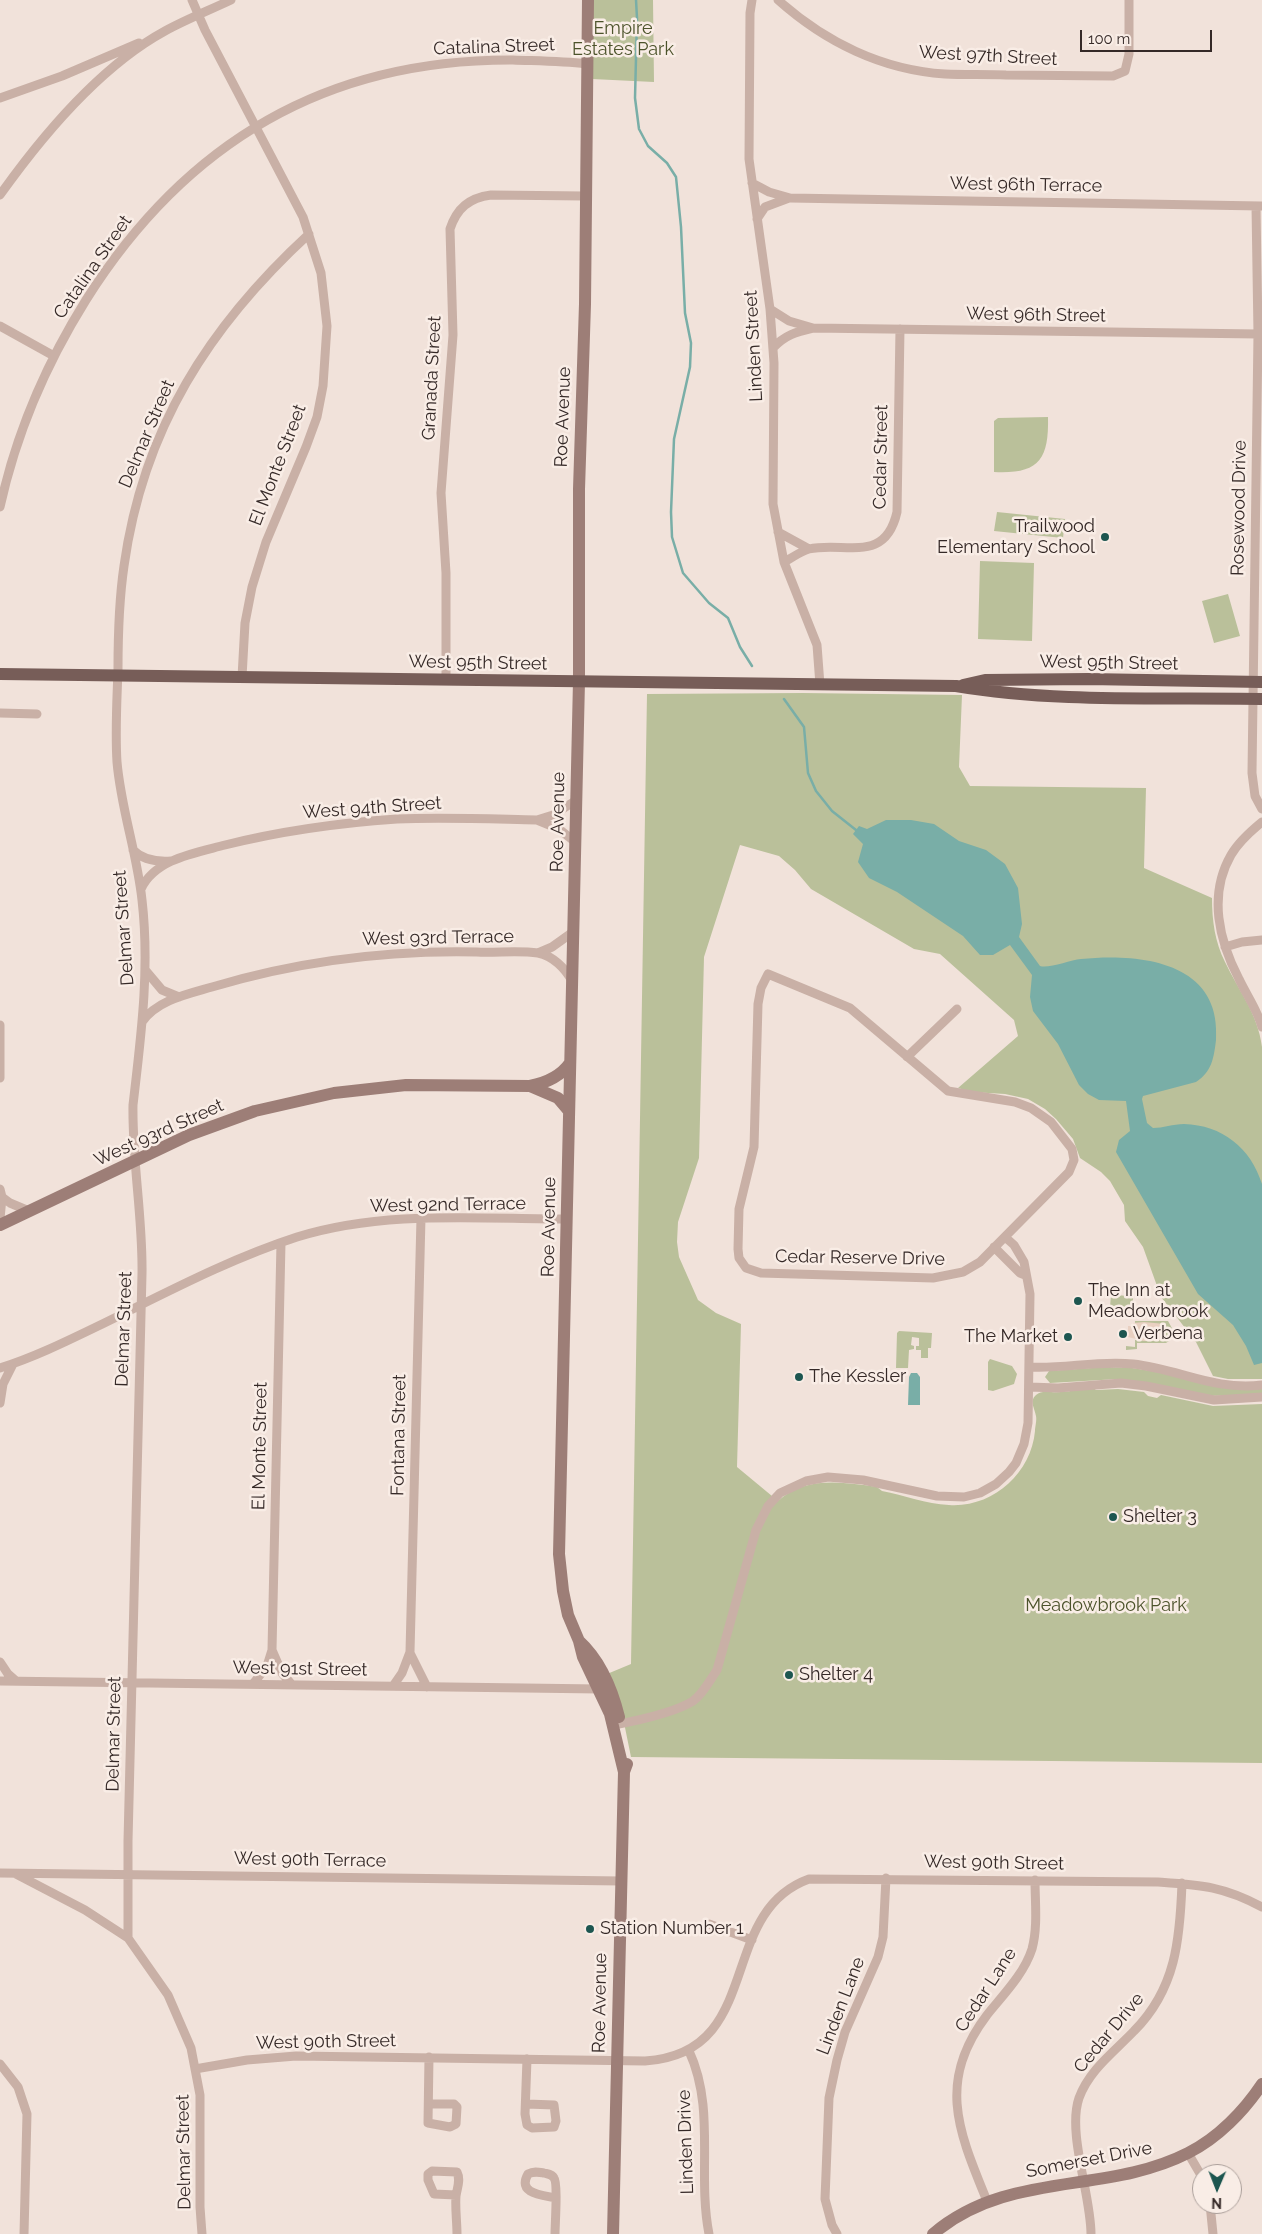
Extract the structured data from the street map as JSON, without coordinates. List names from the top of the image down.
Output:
{
  "streets": {
    "main road": [
      "Roe Avenue",
      "West 95th Street",
      "West 93rd Street",
      "Somerset Drive"
    ],
    "street": [
      "Catalina Street",
      "West 97th Street",
      "West 96th Terrace",
      "West 96th Street",
      "Linden Street",
      "Granada Street",
      "Delmar Street",
      "Cedar Street",
      "El Monte Street",
      "Rosewood Drive",
      "West 94th Street",
      "West 93rd Terrace",
      "West 92nd Terrace",
      "Cedar Reserve Drive",
      "Fontana Street",
      "West 91st Street",
      "West 90th Terrace",
      "West 90th Street",
      "Cedar Lane",
      "Linden Lane",
      "Cedar Drive",
      "Linden Drive"
    ]
  },
  "crossings": [
    ["Catalina Street", "Roe Avenue"],
    ["West 96th Terrace", "Linden Street"],
    ["West 96th Terrace", "Rosewood Drive"],
    ["West 96th Street", "Linden Street"],
    ["West 96th Street", "Cedar Street"],
    ["West 96th Street", "Rosewood Drive"],
    ["Linden Street", "Cedar Street"],
    ["Linden Street", "West 95th Street"],
    ["Granada Street", "Roe Avenue"],
    ["Granada Street", "West 95th Street"],
    ["Roe Avenue", "West 95th Street"],
    ["Roe Avenue", "West 94th Street"],
    ["Roe Avenue", "West 93rd Terrace"],
    ["Roe Avenue", "West 93rd Street"],
    ["Roe Avenue", "West 92nd Terrace"],
    ["Roe Avenue", "West 91st Street"],
    ["Roe Avenue", "West 90th Terrace"],
    ["Roe Avenue", "West 90th Street"],
    ["Delmar Street", "El Monte Street"],
    ["Delmar Street", "West 95th Street"],
    ["Delmar Street", "West 94th Street"],
    ["Delmar Street", "West 93rd Terrace"],
    ["Delmar Street", "West 93rd Street"],
    ["Delmar Street", "West 92nd Terrace"],
    ["Delmar Street", "West 91st Street"],
    ["Delmar Street", "West 90th Terrace"],
    ["Delmar Street", "West 90th Street"],
    ["El Monte Street", "West 95th Street"],
    ["El Monte Street", "West 92nd Terrace"],
    ["El Monte Street", "West 91st Street"],
    ["Rosewood Drive", "West 95th Street"],
    ["West 92nd Terrace", "Fontana Street"],
    ["Fontana Street", "West 91st Street"],
    ["West 90th Street", "Cedar Lane"],
    ["West 90th Street", "Linden Lane"],
    ["West 90th Street", "Cedar Drive"],
    ["West 90th Street", "Linden Drive"],
    ["Cedar Lane", "Somerset Drive"],
    ["Cedar Drive", "Somerset Drive"]
  ],
  "parks": ["Empire Estates Park", "Meadowbrook Park"],
  "places": [
    "Trailwood Elementary School",
    "The Inn at Meadowbrook",
    "Verbena",
    "The Market",
    "The Kessler",
    "Shelter 3",
    "Shelter 4",
    "Station Number 1"
  ],
  "scale_bar": "100 m",
  "north": "bottom"
}
